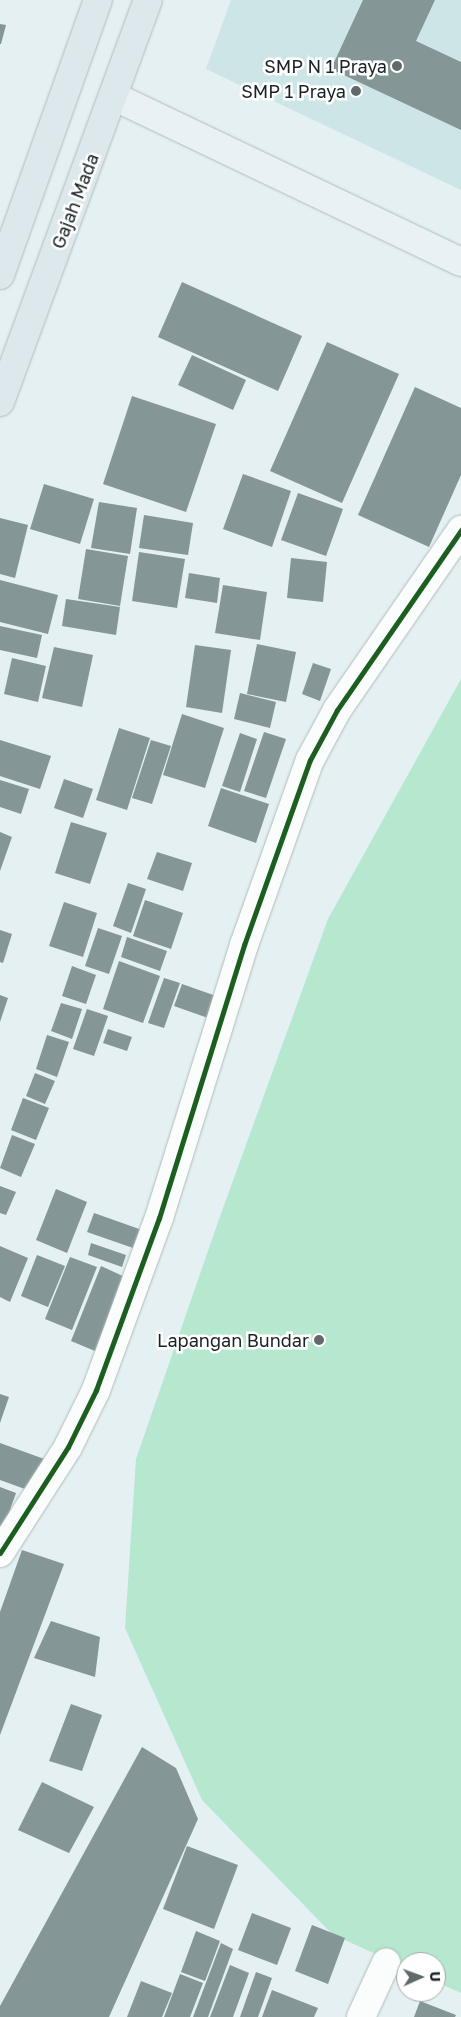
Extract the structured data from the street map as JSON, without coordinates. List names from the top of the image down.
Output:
{
  "streets": {
    "highway": ["Gajah Mada"]
  },
  "places": ["SMP N 1 Praya", "SMP 1 Praya", "Lapangan Bundar"],
  "north": "right"
}
